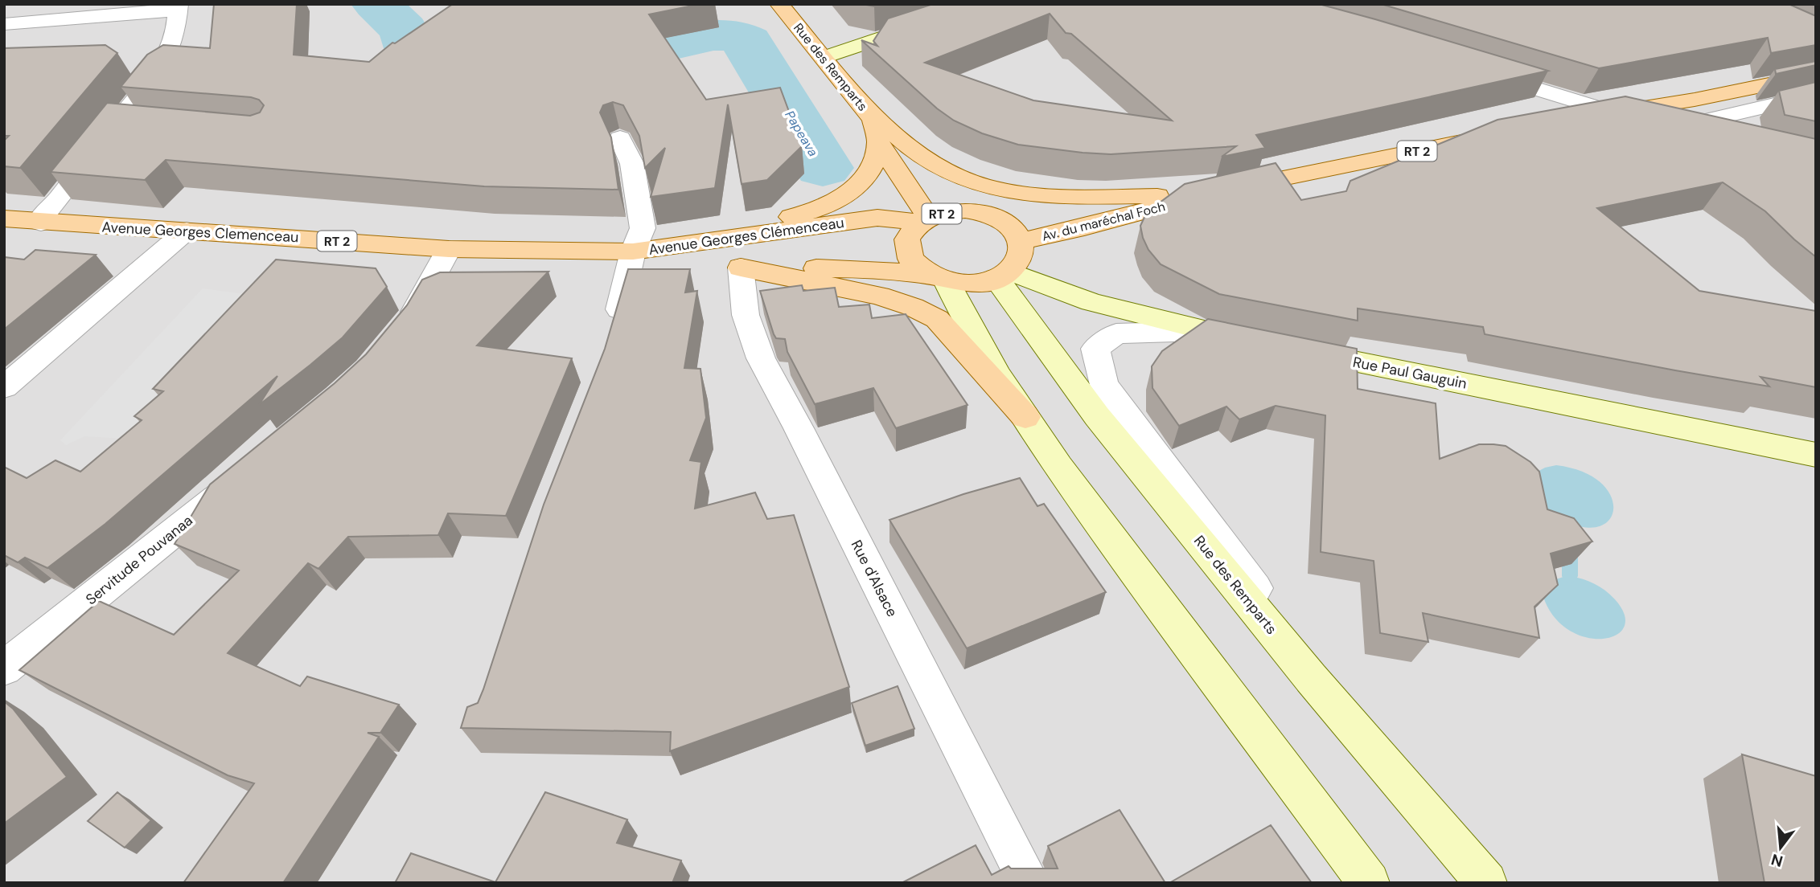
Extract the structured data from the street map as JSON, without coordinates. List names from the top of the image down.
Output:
{
  "streets": {
    "main road": [
      "Rue des Remparts",
      "RT 2",
      "Av. du maréchal Foch",
      "Avenue Georges Clemenceau",
      "Avenue Georges Clémenceau",
      "Rue Paul Gauguin"
    ],
    "street": ["Servitude Pouvanaa", "Rue d'Alsace"]
  },
  "crossings": [
    ["Rue des Remparts", "RT 2"],
    ["Rue des Remparts", "Av. du maréchal Foch"],
    ["Rue des Remparts", "Avenue Georges Clémenceau"],
    ["RT 2", "Av. du maréchal Foch"],
    ["RT 2", "Avenue Georges Clémenceau"],
    ["Av. du maréchal Foch", "Avenue Georges Clémenceau"],
    ["Avenue Georges Clemenceau", "Avenue Georges Clémenceau"],
    ["Avenue Georges Clémenceau", "Rue d'Alsace"]
  ],
  "water": ["Papeava"],
  "north": "bottom"
}
